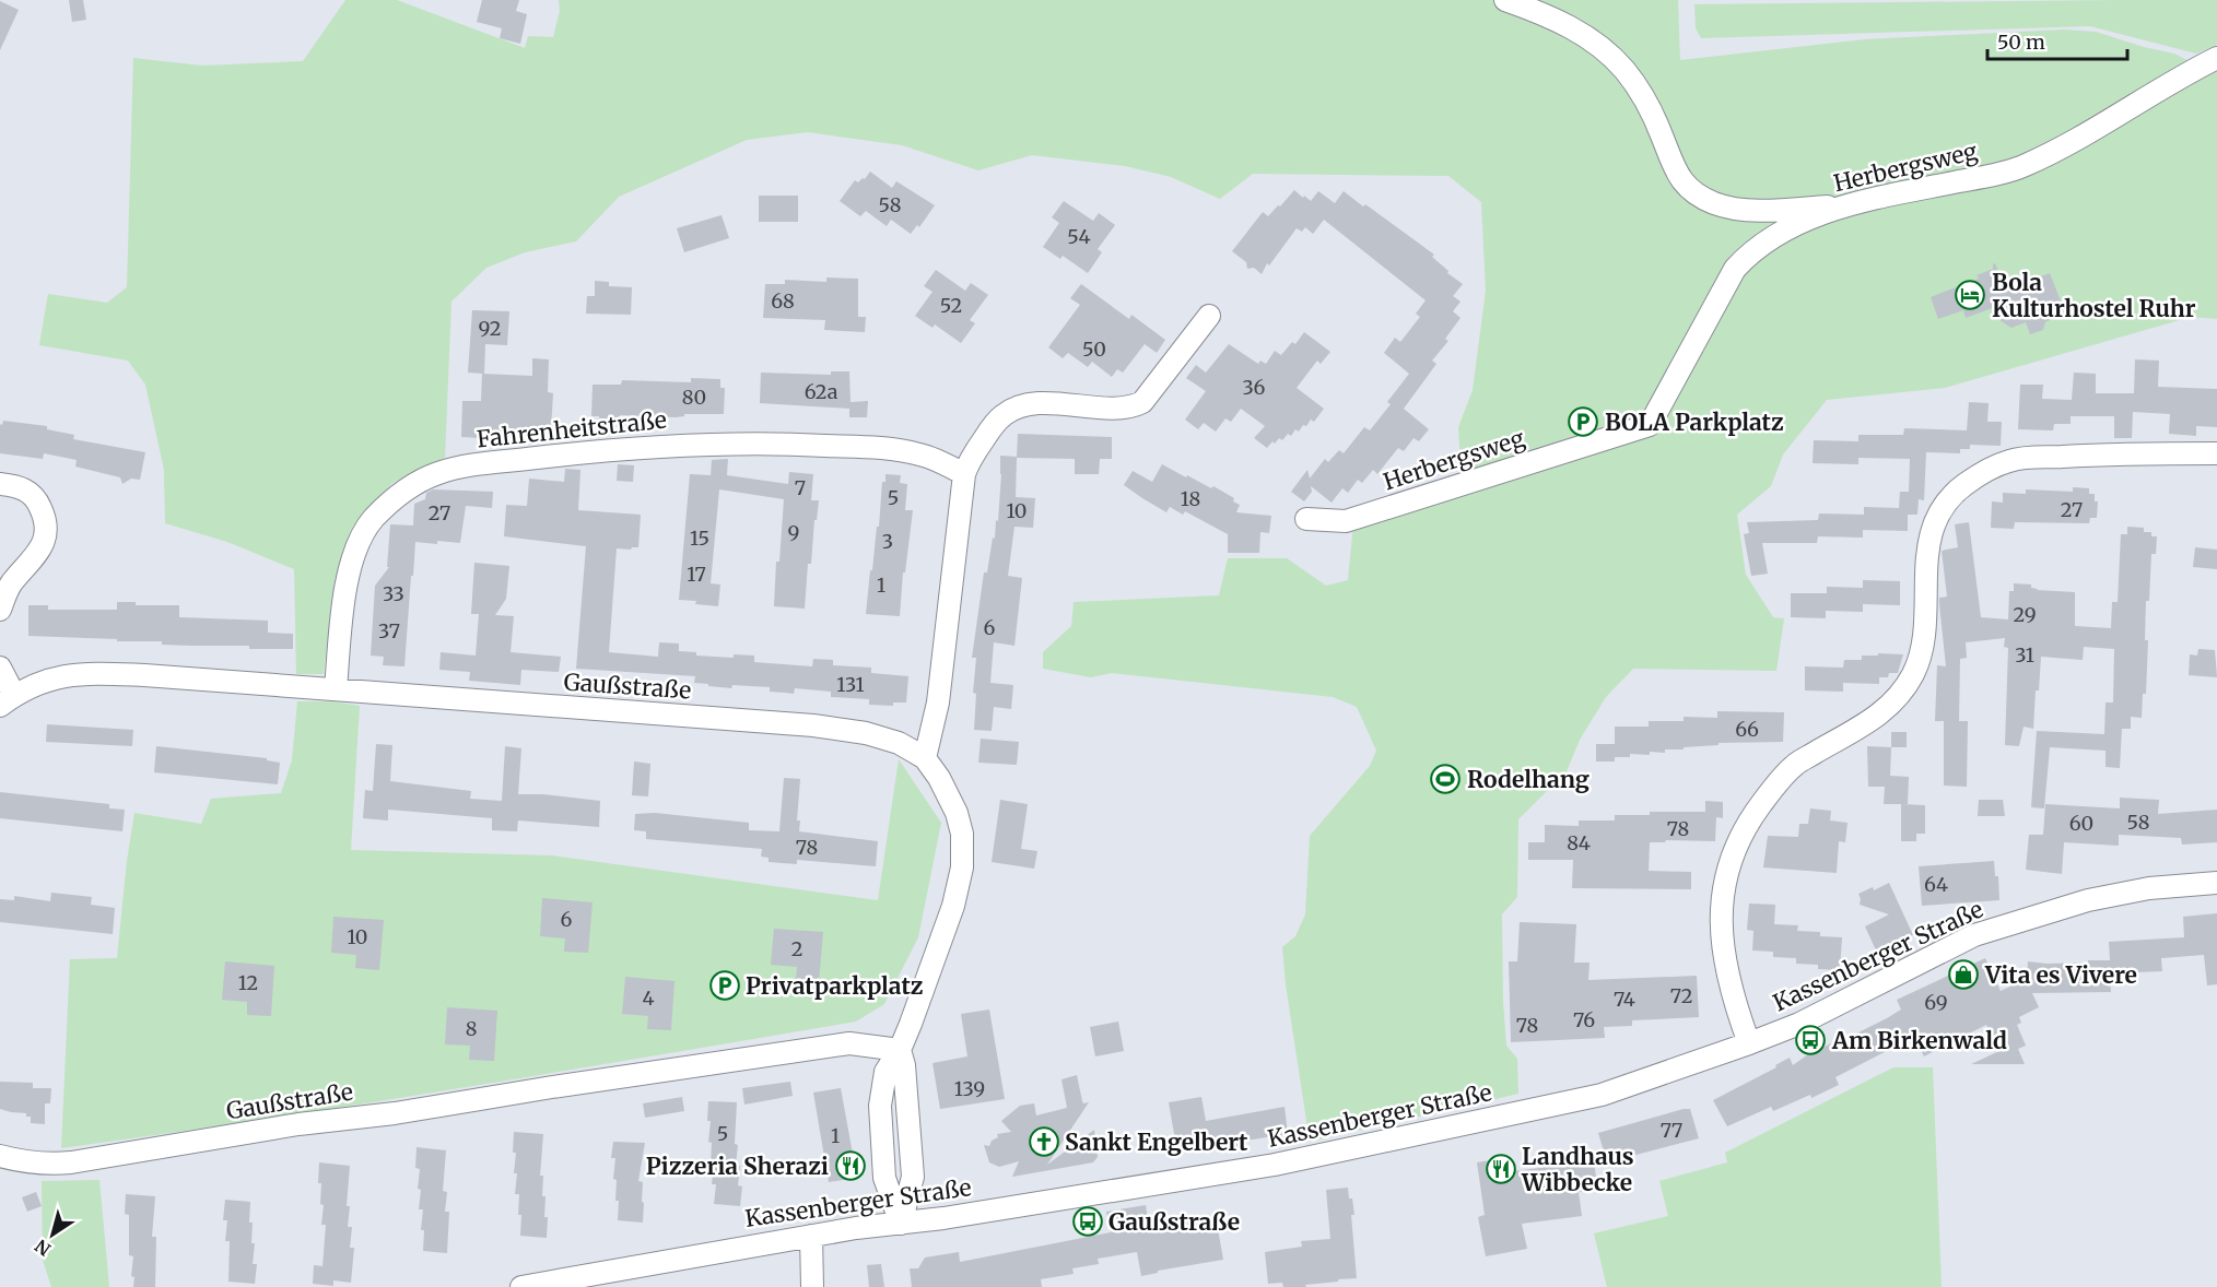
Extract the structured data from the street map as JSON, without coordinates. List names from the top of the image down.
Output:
{
  "streets": {
    "street": [
      "Herbergsweg",
      "Fahrenheitstraße",
      "Gaußstraße",
      "Kassenberger Straße"
    ]
  },
  "crossings": [
    ["Fahrenheitstraße", "Gaußstraße"],
    ["Gaußstraße", "Kassenberger Straße"]
  ],
  "places": {
    "hotel": ["Bola Kulturhostel Ruhr"],
    "parking": ["BOLA Parkplatz", "Privatparkplatz"],
    "sports": ["Rodelhang"],
    "shop": ["Vita es Vivere"],
    "bus stop": ["Am Birkenwald", "Gaußstraße"],
    "church": ["Sankt Engelbert"],
    "restaurant": ["Pizzeria Sherazi", "Landhaus Wibbecke"]
  },
  "house_numbers": [
    "58",
    "54",
    "68",
    "52",
    "92",
    "50",
    "36",
    "62a",
    "80",
    "7",
    "5",
    "18",
    "27",
    "10",
    "27",
    "9",
    "15",
    "3",
    "17",
    "1",
    "33",
    "29",
    "6",
    "37",
    "31",
    "131",
    "66",
    "58",
    "60",
    "78",
    "84",
    "78",
    "64",
    "6",
    "10",
    "2",
    "12",
    "72",
    "4",
    "74",
    "69",
    "76",
    "78",
    "8",
    "139",
    "77",
    "5",
    "1"
  ],
  "scale_bar": "50 m",
  "north": "bottom left"
}
